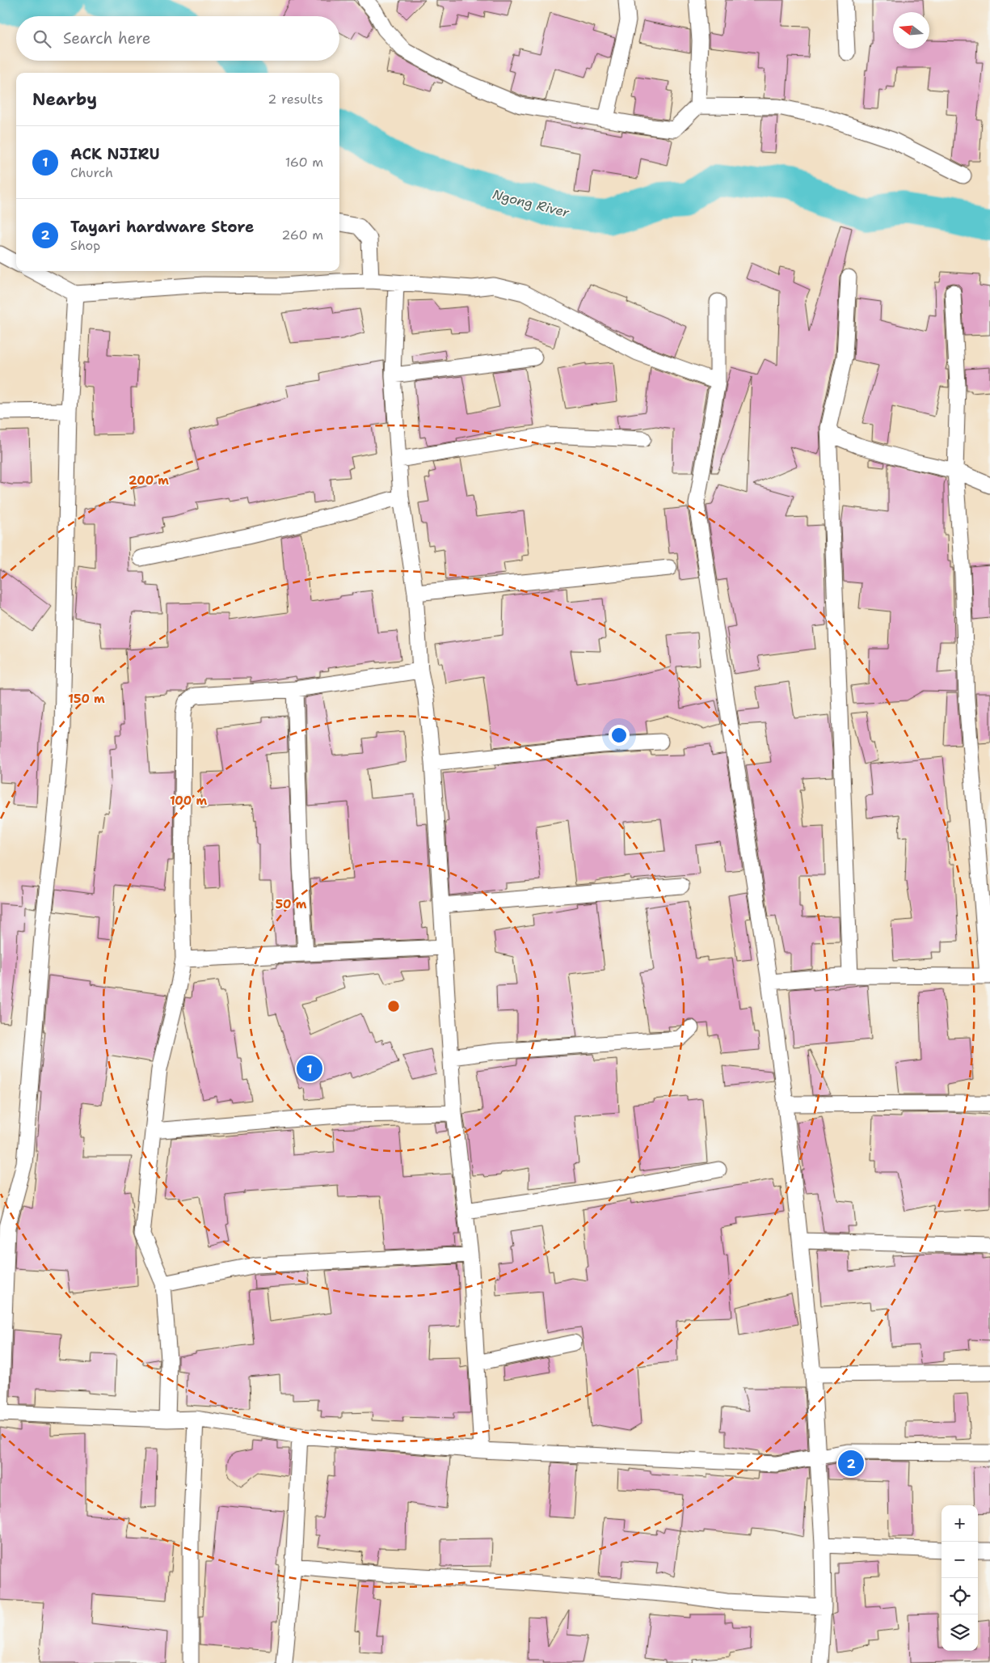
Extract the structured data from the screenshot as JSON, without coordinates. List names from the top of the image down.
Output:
{
  "water": ["Ngong River"],
  "north": "left",
  "page": {
    "search": "Search here",
    "heading": ["Nearby", "2 results"],
    "list": [
      {
        "mark": "1",
        "name": "ACK NJIRU",
        "note": "Church",
        "value": "160 m"
      },
      {
        "mark": "2",
        "name": "Tayari hardware Store",
        "note": "Shop",
        "value": "260 m"
      }
    ],
    "pins": ["1", "2"],
    "map_buttons": ["+", "−"]
  },
  "rings": [
    "200 m",
    "150 m",
    "100 m",
    "50 m"
  ]
}
